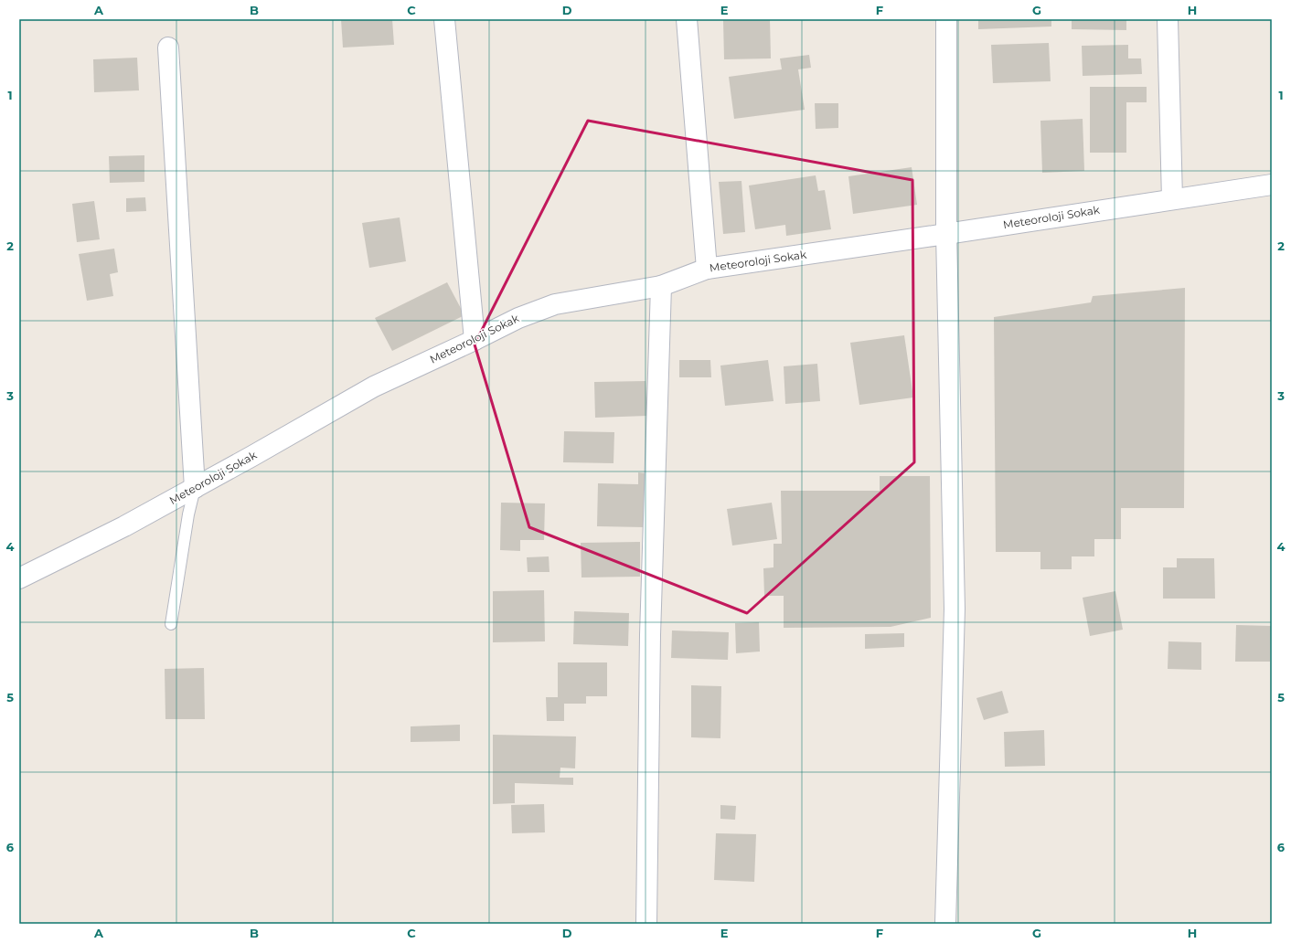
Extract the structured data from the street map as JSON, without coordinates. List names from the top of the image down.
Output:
{
  "streets": {
    "street": ["Meteoroloji Sokak"]
  },
  "grid": {
    "columns": [
      "A",
      "B",
      "C",
      "D",
      "E",
      "F",
      "G",
      "H"
    ],
    "rows": [
      "1",
      "2",
      "3",
      "4",
      "5",
      "6"
    ]
  }
}
